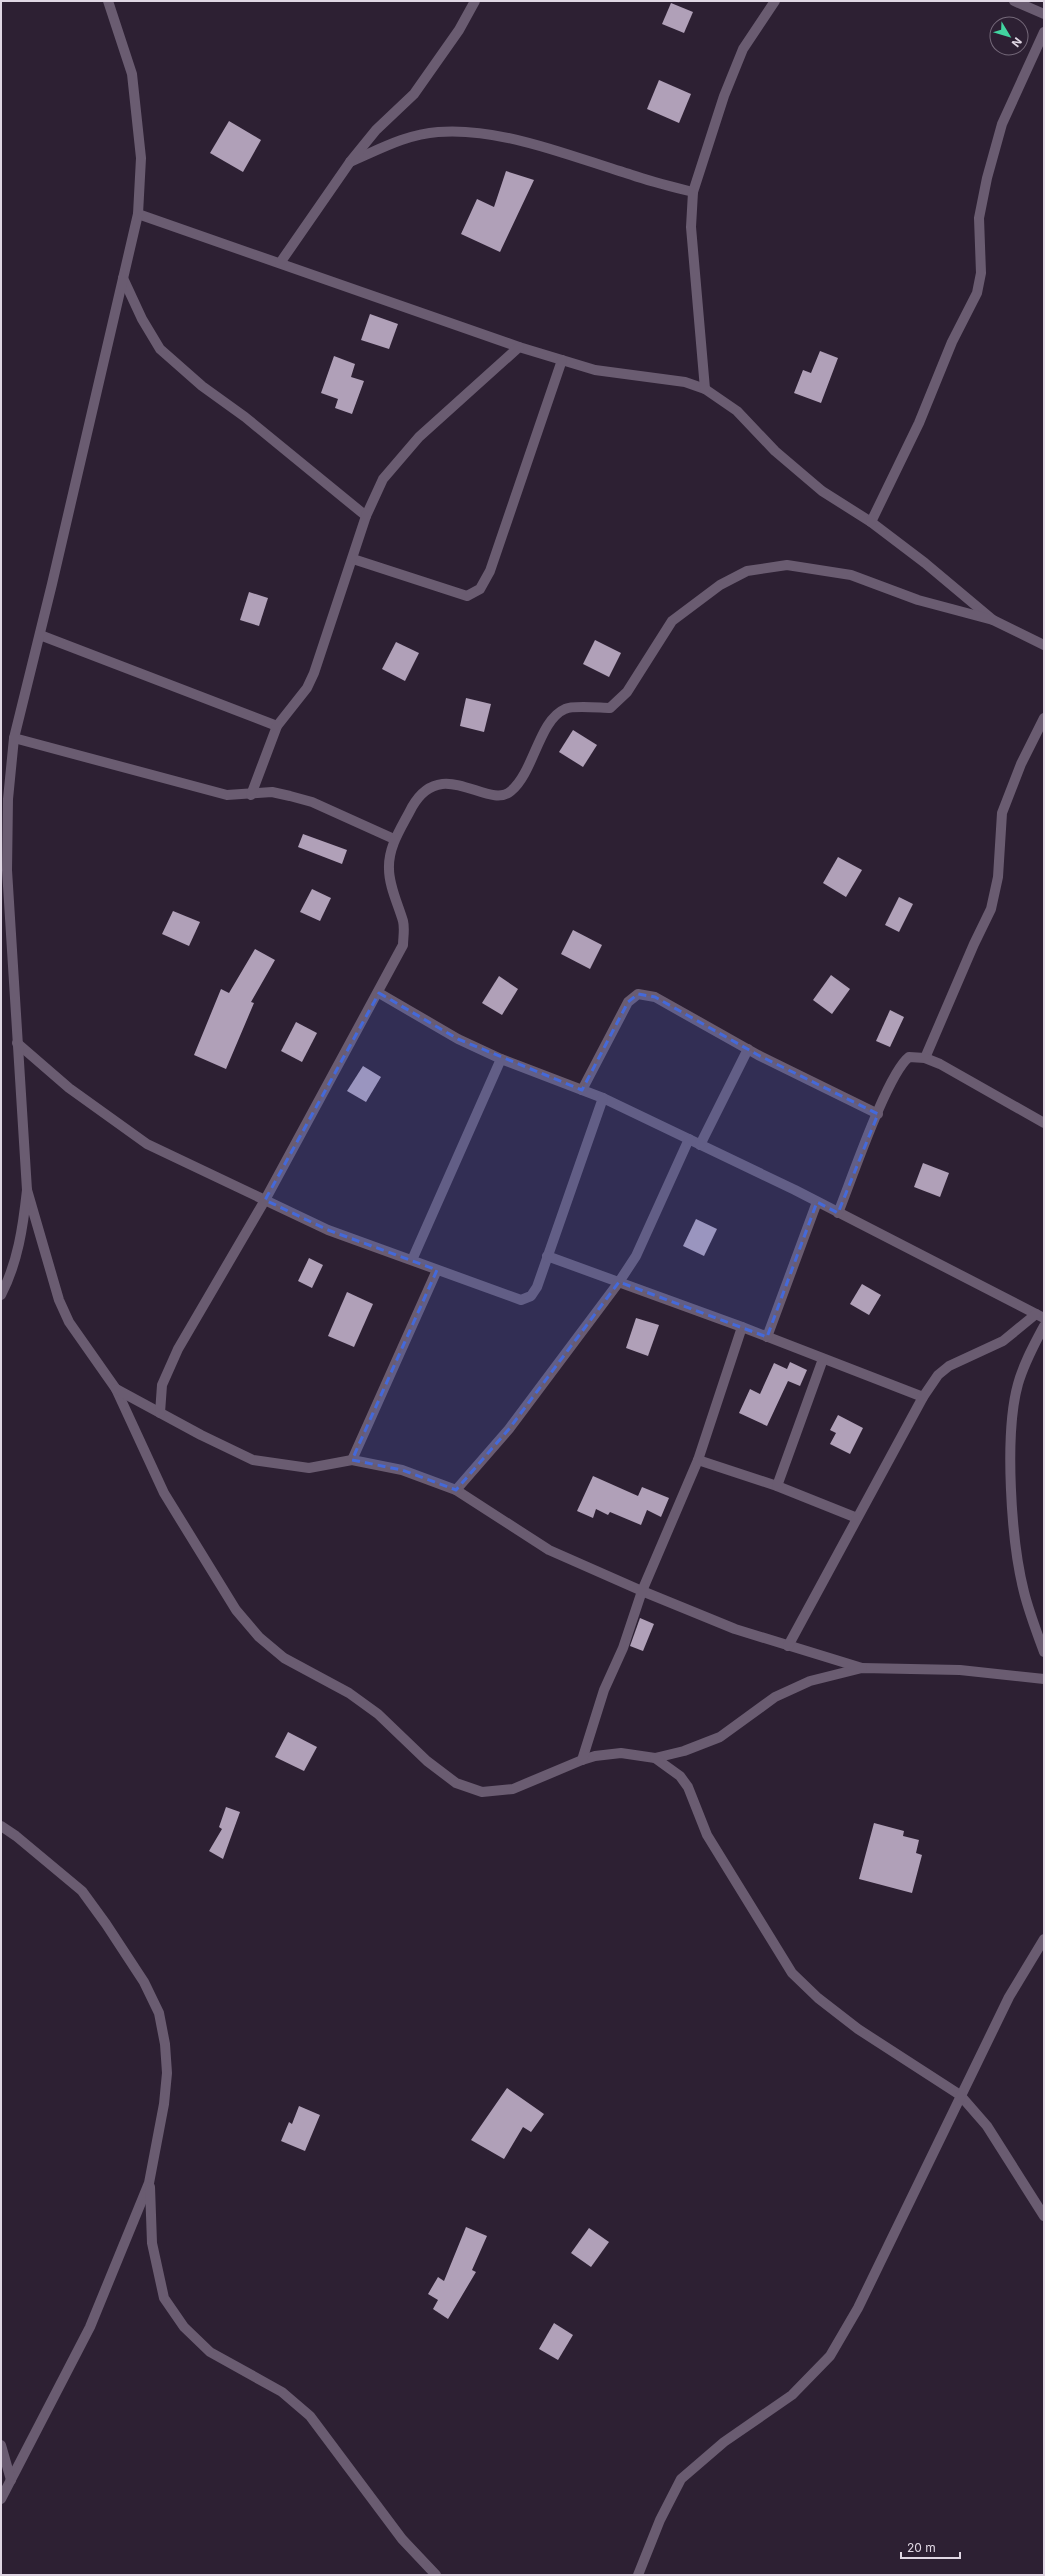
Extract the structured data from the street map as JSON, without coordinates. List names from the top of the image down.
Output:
{
  "scale_bar": "20 m",
  "north": "bottom right"
}
